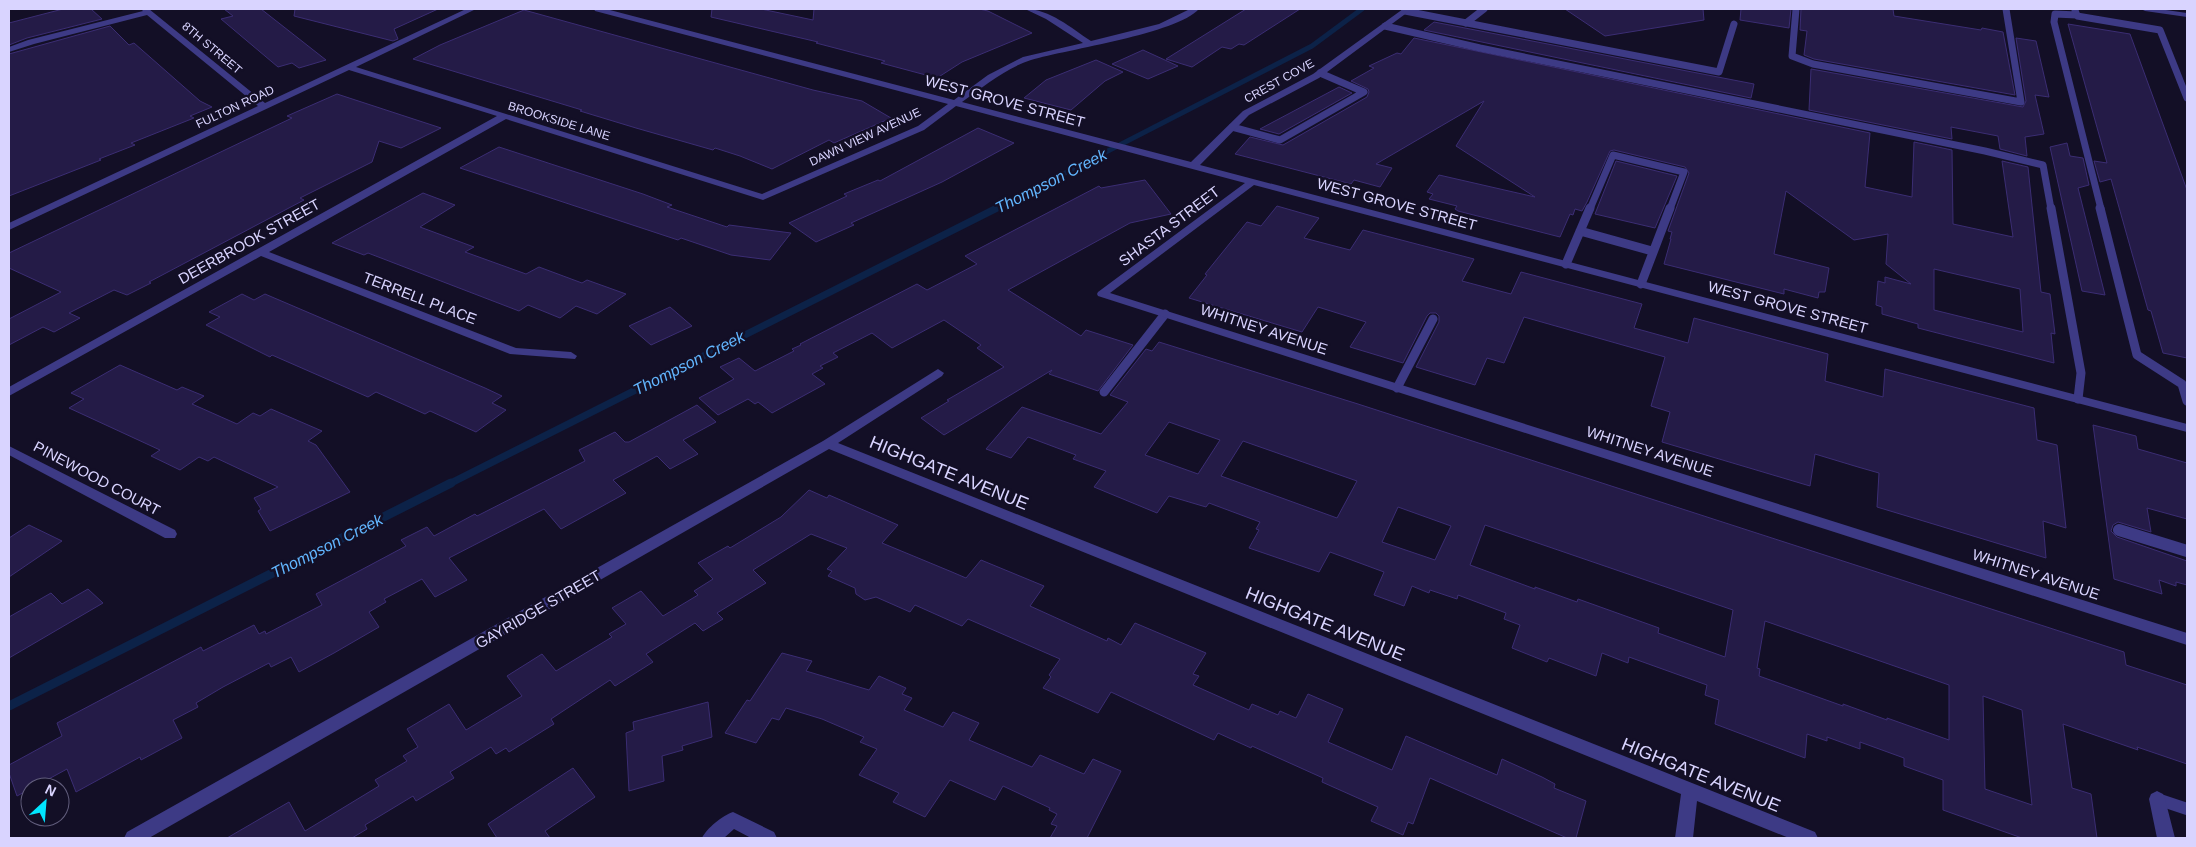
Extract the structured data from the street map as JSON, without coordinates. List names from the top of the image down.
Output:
{
  "streets": {
    "street": [
      "8TH STREET",
      "CREST COVE",
      "WEST GROVE STREET",
      "FULTON ROAD",
      "BROOKSIDE LANE",
      "DAWN VIEW AVENUE",
      "SHASTA STREET",
      "DEERBROOK STREET",
      "TERRELL PLACE",
      "WHITNEY AVENUE",
      "HIGHGATE AVENUE",
      "PINEWOOD COURT",
      "GAYRIDGE STREET"
    ]
  },
  "crossings": [
    ["8TH STREET", "FULTON ROAD"],
    ["CREST COVE", "WEST GROVE STREET"],
    ["WEST GROVE STREET", "DAWN VIEW AVENUE"],
    ["WEST GROVE STREET", "SHASTA STREET"],
    ["FULTON ROAD", "BROOKSIDE LANE"],
    ["BROOKSIDE LANE", "DAWN VIEW AVENUE"],
    ["BROOKSIDE LANE", "DEERBROOK STREET"],
    ["SHASTA STREET", "WHITNEY AVENUE"],
    ["DEERBROOK STREET", "TERRELL PLACE"],
    ["HIGHGATE AVENUE", "GAYRIDGE STREET"]
  ],
  "water": ["Thompson Creek"],
  "north": "top right"
}
